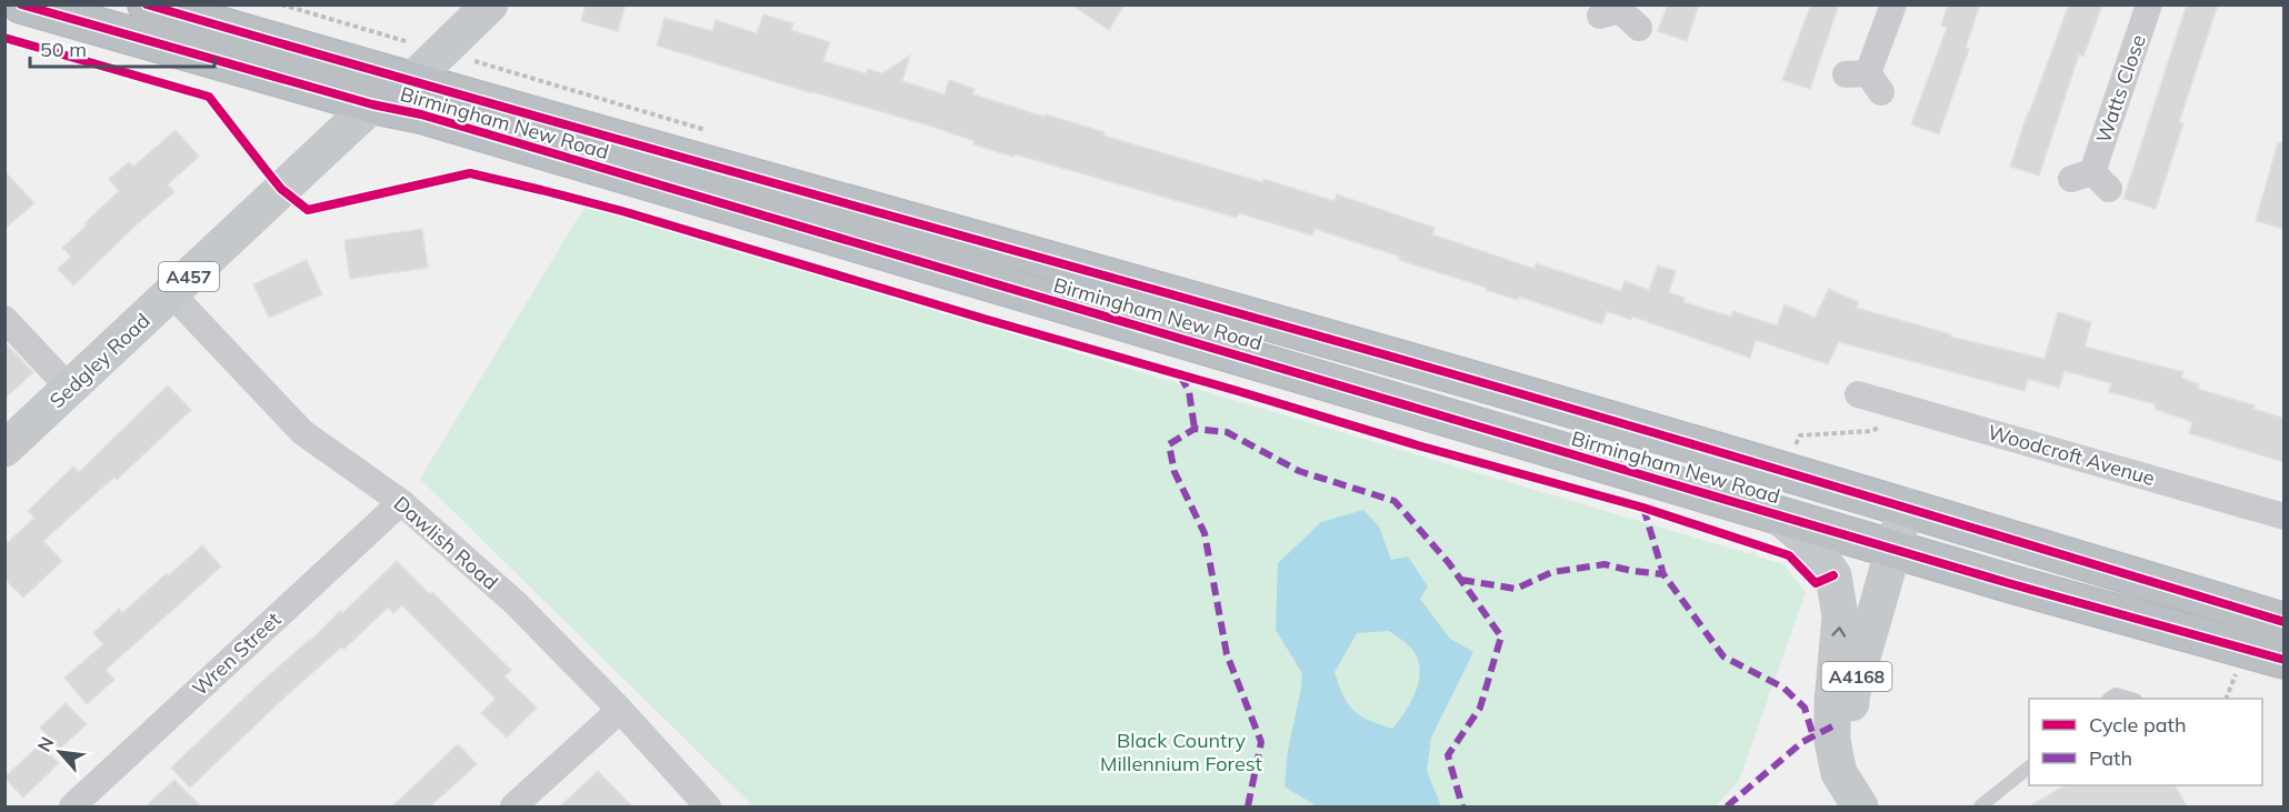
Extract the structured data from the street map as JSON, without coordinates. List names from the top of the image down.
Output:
{
  "streets": {
    "highway": ["Birmingham New Road"],
    "main road": ["A457", "Sedgley Road", "A4168"],
    "street": [
      "Watts Close",
      "Woodcroft Avenue",
      "Dawlish Road",
      "Wren Street"
    ]
  },
  "crossings": [
    ["Birmingham New Road", "Sedgley Road"],
    ["Birmingham New Road", "A4168"],
    ["Sedgley Road", "Dawlish Road"],
    ["Dawlish Road", "Wren Street"]
  ],
  "parks": ["Black Country Millennium Forest"],
  "legend": ["Cycle path", "Path"],
  "scale_bar": "50 m",
  "north": "top left"
}
